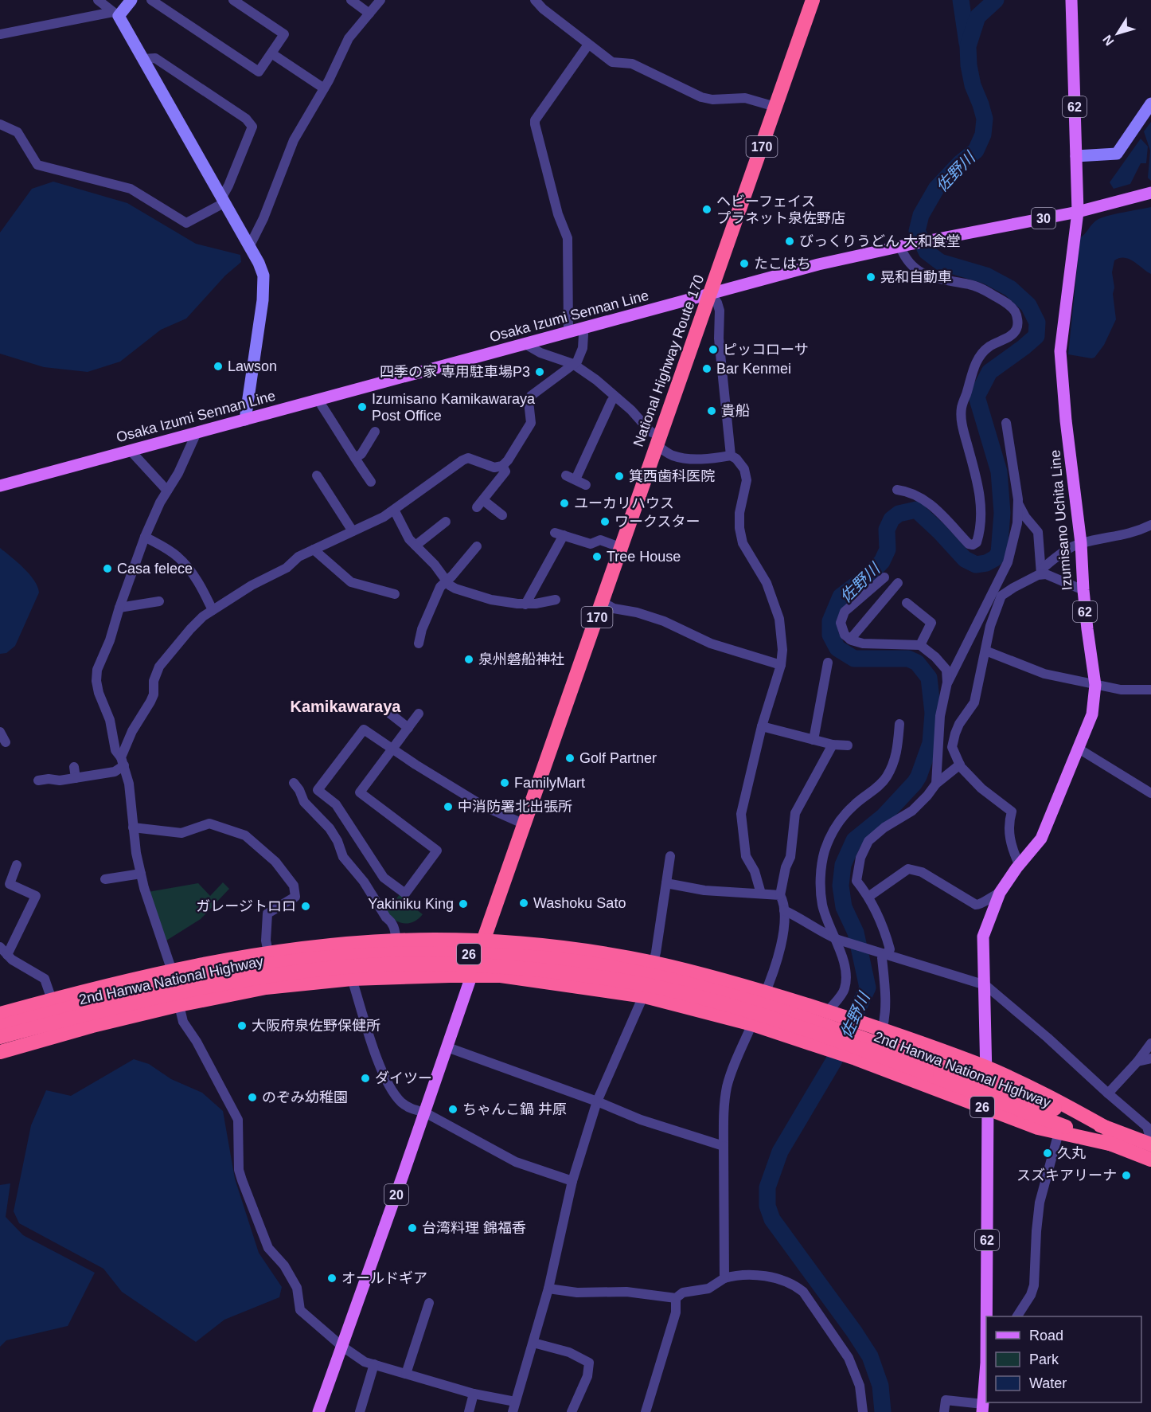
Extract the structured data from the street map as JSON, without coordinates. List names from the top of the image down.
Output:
{
  "streets": {
    "highway": [
      "170",
      "National Highway Route 170",
      "26",
      "2nd Hanwa National Highway"
    ],
    "main road": [
      "62",
      "30",
      "Osaka Izumi Sennan Line",
      "Izumisano Uchita Line",
      "20"
    ]
  },
  "crossings": [
    ["Osaka Izumi Sennan Line", "National Highway Route 170"],
    ["Osaka Izumi Sennan Line", "Izumisano Uchita Line"],
    ["National Highway Route 170", "26"],
    ["National Highway Route 170", "20"],
    ["Izumisano Uchita Line", "26"],
    ["Izumisano Uchita Line", "2nd Hanwa National Highway"],
    ["26", "2nd Hanwa National Highway"],
    ["26", "20"]
  ],
  "districts": ["Kamikawaraya"],
  "water": ["佐野川"],
  "places": [
    "ヘビーフェイス プラネット泉佐野店",
    "びっくりうどん 大和食堂",
    "たこはち",
    "晃和自動車",
    "ピッコローサ",
    "Lawson",
    "Bar Kenmei",
    "四季の家 専用駐車場P3",
    "Izumisano Kamikawaraya Post Office",
    "貴船",
    "箕西歯科医院",
    "ユーカリハウス",
    "ワークスター",
    "Tree House",
    "Casa felece",
    "泉州磐船神社",
    "Golf Partner",
    "FamilyMart",
    "中消防署北出張所",
    "Washoku Sato",
    "Yakiniku King",
    "ガレージトロロ",
    "大阪府泉佐野保健所",
    "ダイツー",
    "のぞみ幼稚園",
    "ちゃんこ鍋 井原",
    "久丸",
    "スズキアリーナ",
    "台湾料理 錦福香",
    "オールドギア"
  ],
  "legend": ["Road", "Park", "Water"],
  "north": "bottom left"
}
